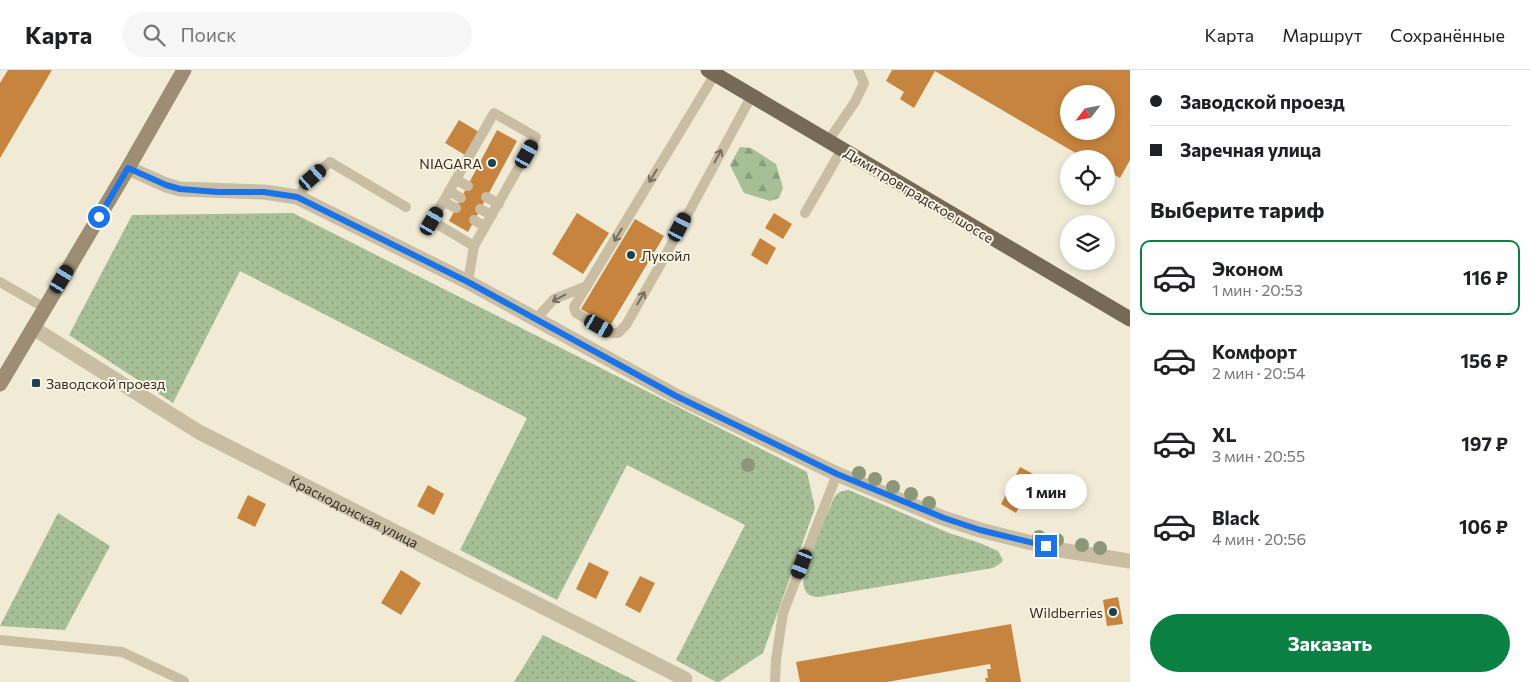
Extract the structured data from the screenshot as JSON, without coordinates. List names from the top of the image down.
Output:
{
  "streets": {
    "main road": ["Димитровградское шоссе"],
    "street": ["Краснодонская улица"]
  },
  "places": {
    "other": ["NIAGARA", "Лукойл", "Wildberries"],
    "transit": ["Заводской проезд"]
  },
  "north": "bottom left",
  "page": {
    "header": "Карта",
    "search": "Поиск",
    "nav": ["Карта", "Маршрут", "Сохранённые"],
    "banner": ["Заводской проезд", "Заречная улица"],
    "heading": "Выберите тариф",
    "list": [
      {
        "name": "Эконом",
        "note": "1 мин · 20:53",
        "value": "116 ₽"
      },
      {
        "name": "Комфорт",
        "note": "2 мин · 20:54",
        "value": "156 ₽"
      },
      {
        "name": "XL",
        "note": "3 мин · 20:55",
        "value": "197 ₽"
      },
      {
        "name": "Black",
        "note": "4 мин · 20:56",
        "value": "106 ₽"
      }
    ],
    "bubble": "1 мин",
    "buttons": "Заказать"
  }
}
